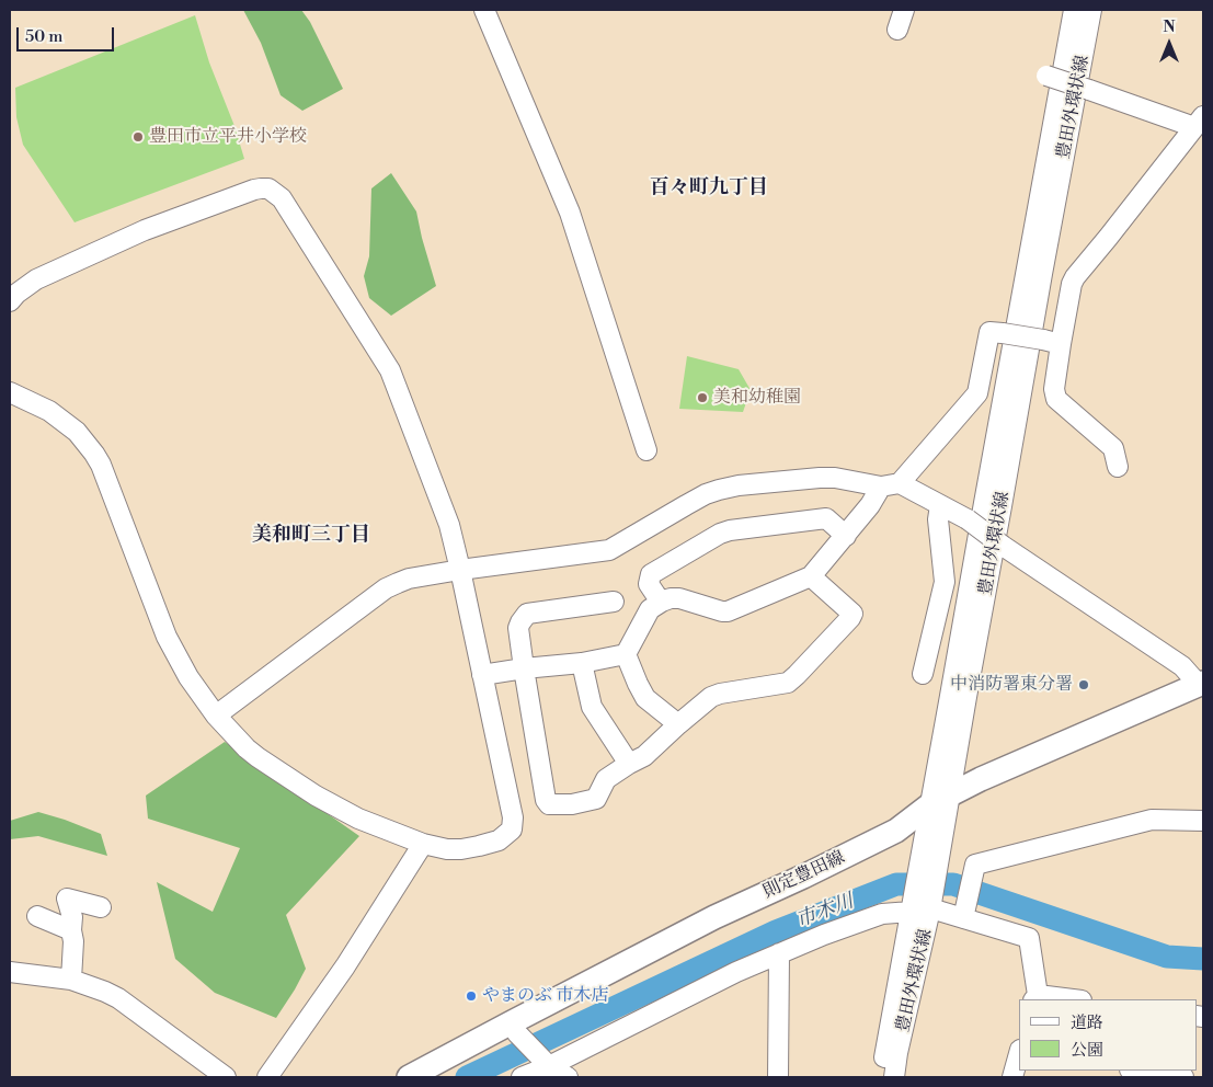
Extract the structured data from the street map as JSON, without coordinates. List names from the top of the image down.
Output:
{
  "streets": {
    "main road": ["則定豊田線"],
    "street": ["豊田外環状線"]
  },
  "crossings": [
    ["豊田外環状線", "則定豊田線"]
  ],
  "districts": ["百々町九丁目", "美和町三丁目"],
  "water": ["市木川"],
  "places": [
    "豊田市立平井小学校",
    "美和幼稚園",
    "中消防署東分署",
    "やまのぶ 市木店"
  ],
  "legend": ["道路", "公園"],
  "scale_bar": "50 m",
  "north": "top"
}
